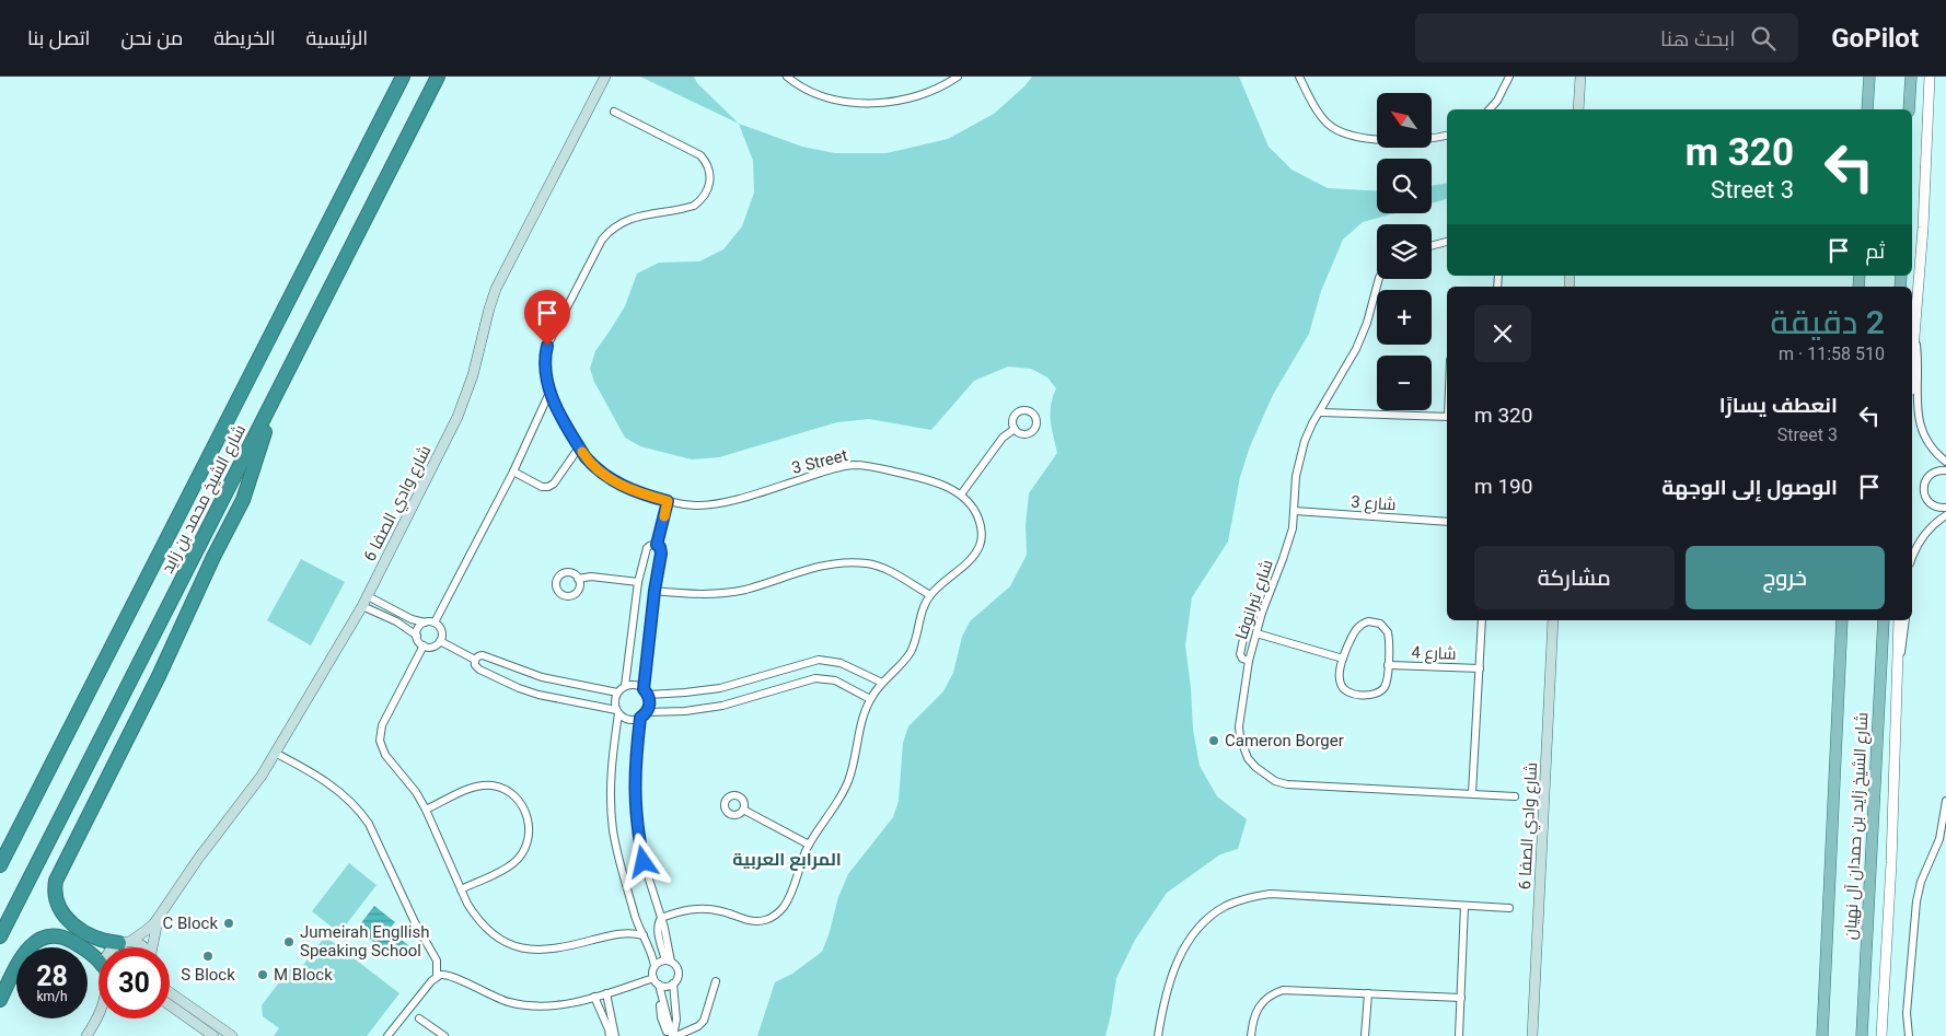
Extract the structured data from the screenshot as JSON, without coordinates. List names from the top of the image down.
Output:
{
  "streets": {
    "highway": ["شارع الشيخ محمد بن زايد"],
    "main road": ["شارع وادي الصفا 6", "شارع الشيخ زايد بن حمدان آل نهيان"],
    "street": [
      "3 Street",
      "شارع 3",
      "شارع تيرانوفا",
      "شارع 4"
    ]
  },
  "crossings": [
    ["شارع 3", "شارع تيرانوفا"]
  ],
  "districts": ["المرابع العربية"],
  "places": [
    "Cameron Borger",
    "C Block",
    "Jumeirah Engllish Speaking School",
    "S Block",
    "M Block"
  ],
  "north": "top left",
  "page": {
    "header": "GoPilot",
    "search": "ابحث هنا",
    "nav": [
      "الرئيسية",
      "الخريطة",
      "من نحن",
      "اتصل بنا"
    ],
    "map_buttons": ["+", "−"],
    "turn": ["320 m", "3 Street"],
    "then": "ثم",
    "heading": ["2 دقيقة", "510 m · 11:58"],
    "list": [
      {
        "name": "انعطف يسارًا",
        "note": "3 Street",
        "value": "320 m"
      },
      {
        "name": "الوصول إلى الوجهة",
        "value": "190 m"
      }
    ],
    "buttons": ["خروج", "مشاركة"],
    "speed": "28 km/h",
    "limit": "30"
  }
}
